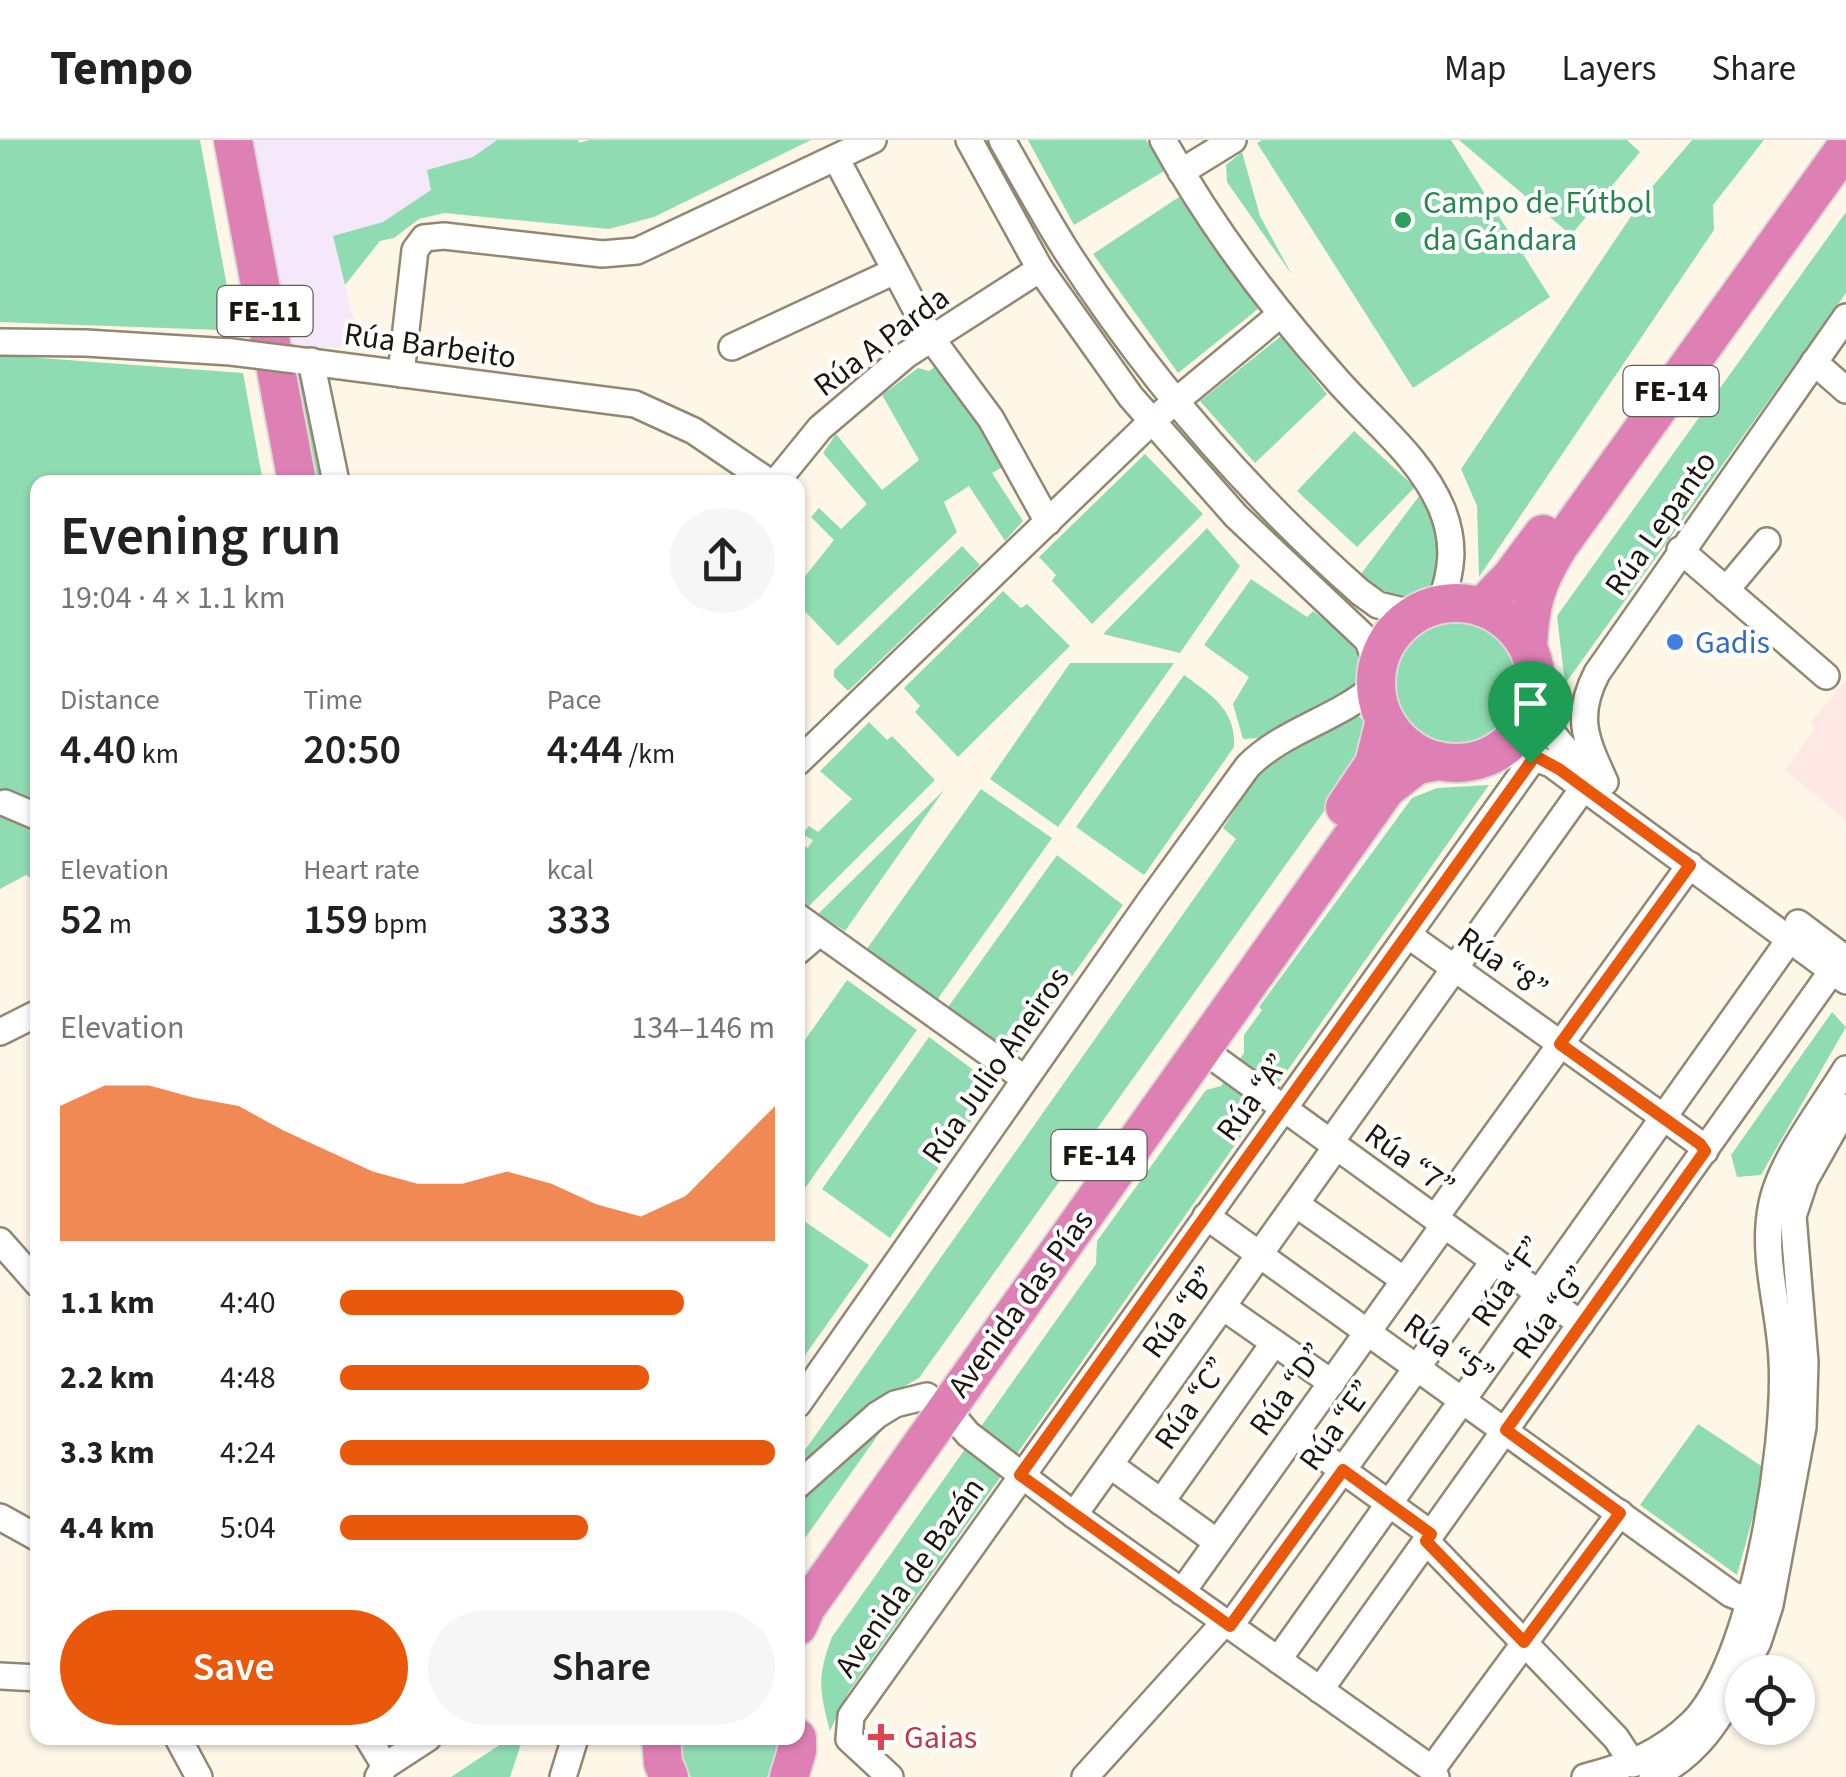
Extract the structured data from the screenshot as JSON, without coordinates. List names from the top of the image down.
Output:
{
  "streets": {
    "highway": ["FE-11", "FE-14", "Avenida das Pías"],
    "street": [
      "Rúa A Parda",
      "Rúa Barbeito",
      "Rúa Lepanto",
      "Rúa “8”",
      "Rúa Julio Aneiros",
      "Rúa “A”",
      "Rúa “7”",
      "Rúa “F”",
      "Rúa “B”",
      "Rúa “G”",
      "Rúa “5”",
      "Rúa “D”",
      "Rúa “C”",
      "Rúa “E”",
      "Avenida de Bazán"
    ]
  },
  "crossings": [
    ["FE-14", "Rúa Julio Aneiros"],
    ["FE-14", "Avenida das Pías"],
    ["Rúa Lepanto", "Rúa “B”"],
    ["Rúa “8”", "Rúa “A”"],
    ["Rúa “8”", "Rúa “F”"],
    ["Rúa “8”", "Rúa “B”"],
    ["Rúa “8”", "Rúa “G”"],
    ["Rúa “8”", "Rúa “D”"],
    ["Rúa Julio Aneiros", "Avenida das Pías"],
    ["Rúa “A”", "Rúa “7”"],
    ["Rúa “A”", "Rúa “5”"],
    ["Rúa “A”", "Avenida de Bazán"],
    ["Rúa “7”", "Rúa “F”"],
    ["Rúa “7”", "Avenida das Pías"],
    ["Rúa “7”", "Rúa “B”"],
    ["Rúa “7”", "Rúa “G”"],
    ["Rúa “7”", "Rúa “D”"],
    ["Rúa “7”", "Rúa “E”"],
    ["Rúa “F”", "Rúa “5”"],
    ["Rúa “B”", "Rúa “5”"],
    ["Rúa “G”", "Rúa “5”"],
    ["Rúa “5”", "Rúa “D”"],
    ["Rúa “5”", "Rúa “E”"]
  ],
  "places": {
    "other": ["Campo de Fútbol da Gándara", "Gadis"],
    "health": ["Gaias"]
  },
  "page": {
    "header": "Tempo",
    "nav": ["Map", "Layers", "Share"],
    "heading": ["Evening run", "19:04 · 4 × 1.1 km"],
    "stats": [
      ["Distance", "4.40 km"],
      ["Time", "20:50"],
      ["Pace", "4:44 /km"],
      ["Elevation", "52 m"],
      ["Heart rate", "159 bpm"],
      ["kcal", "333"]
    ],
    "chart": ["Elevation", "134–146 m"],
    "list": [
      {
        "name": "1.1 km",
        "note": "4:40"
      },
      {
        "name": "2.2 km",
        "note": "4:48"
      },
      {
        "name": "3.3 km",
        "note": "4:24"
      },
      {
        "name": "4.4 km",
        "note": "5:04"
      }
    ],
    "buttons": ["Save", "Share"]
  }
}
